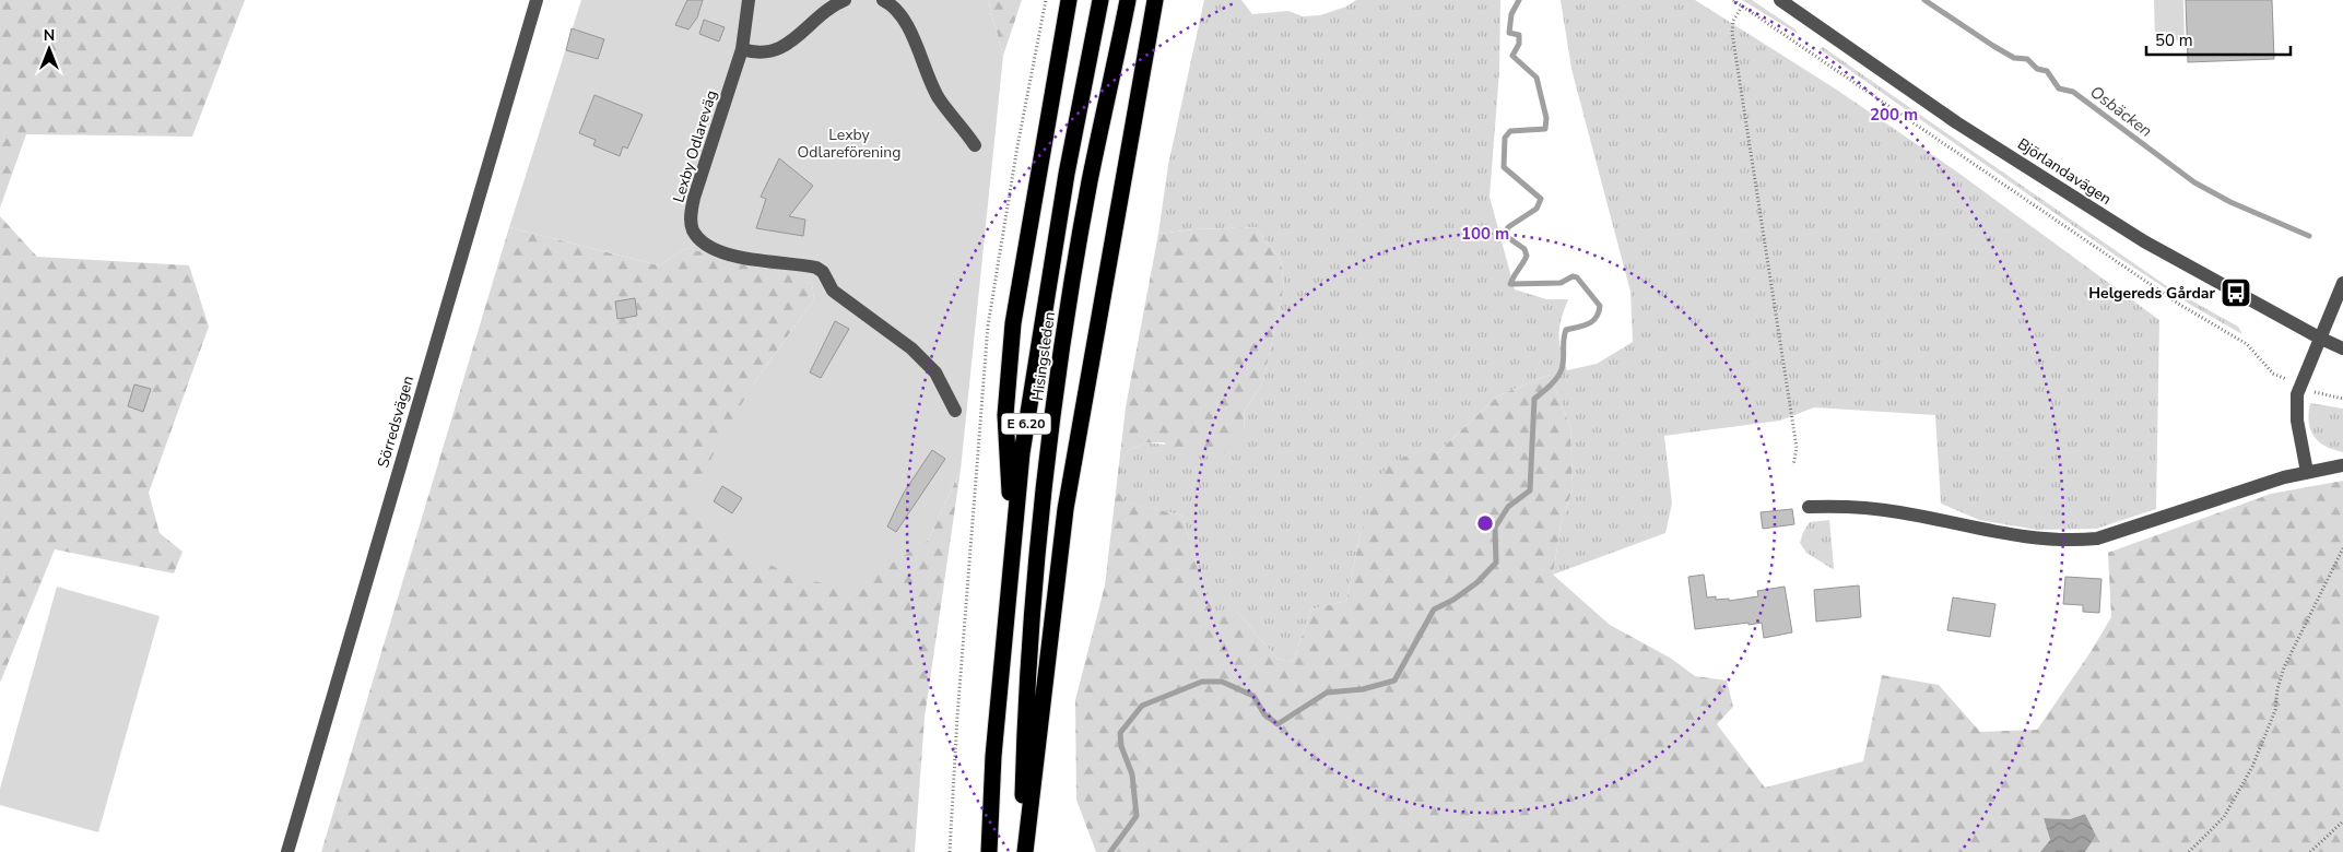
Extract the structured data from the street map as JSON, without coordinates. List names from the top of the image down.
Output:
{
  "streets": {
    "highway": ["Hisingsleden", "E 6.20"],
    "street": ["Lexby Odlareväg", "Björlandavägen", "Sörredsvägen"]
  },
  "water": ["Osbäcken"],
  "parks": ["Lexby Odlareförening"],
  "places": {
    "bus stop": ["Helgereds Gårdar"]
  },
  "scale_bar": "50 m",
  "north": "top",
  "rings": ["200 m", "100 m"]
}
